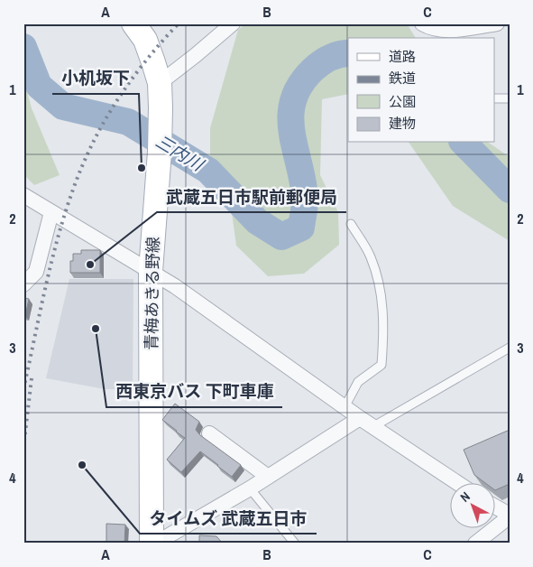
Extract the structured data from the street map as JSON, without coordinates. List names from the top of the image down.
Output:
{
  "streets": {
    "main road": ["青梅あきる野線"]
  },
  "water": ["三内川"],
  "places": [
    "小机坂下",
    "武蔵五日市駅前郵便局",
    "西東京バス 下町車庫",
    "タイムズ 武蔵五日市"
  ],
  "legend": [
    "道路",
    "鉄道",
    "公園",
    "建物"
  ],
  "north": "top left",
  "grid": {
    "columns": ["A", "B", "C"],
    "rows": [
      "1",
      "2",
      "3",
      "4"
    ]
  }
}
